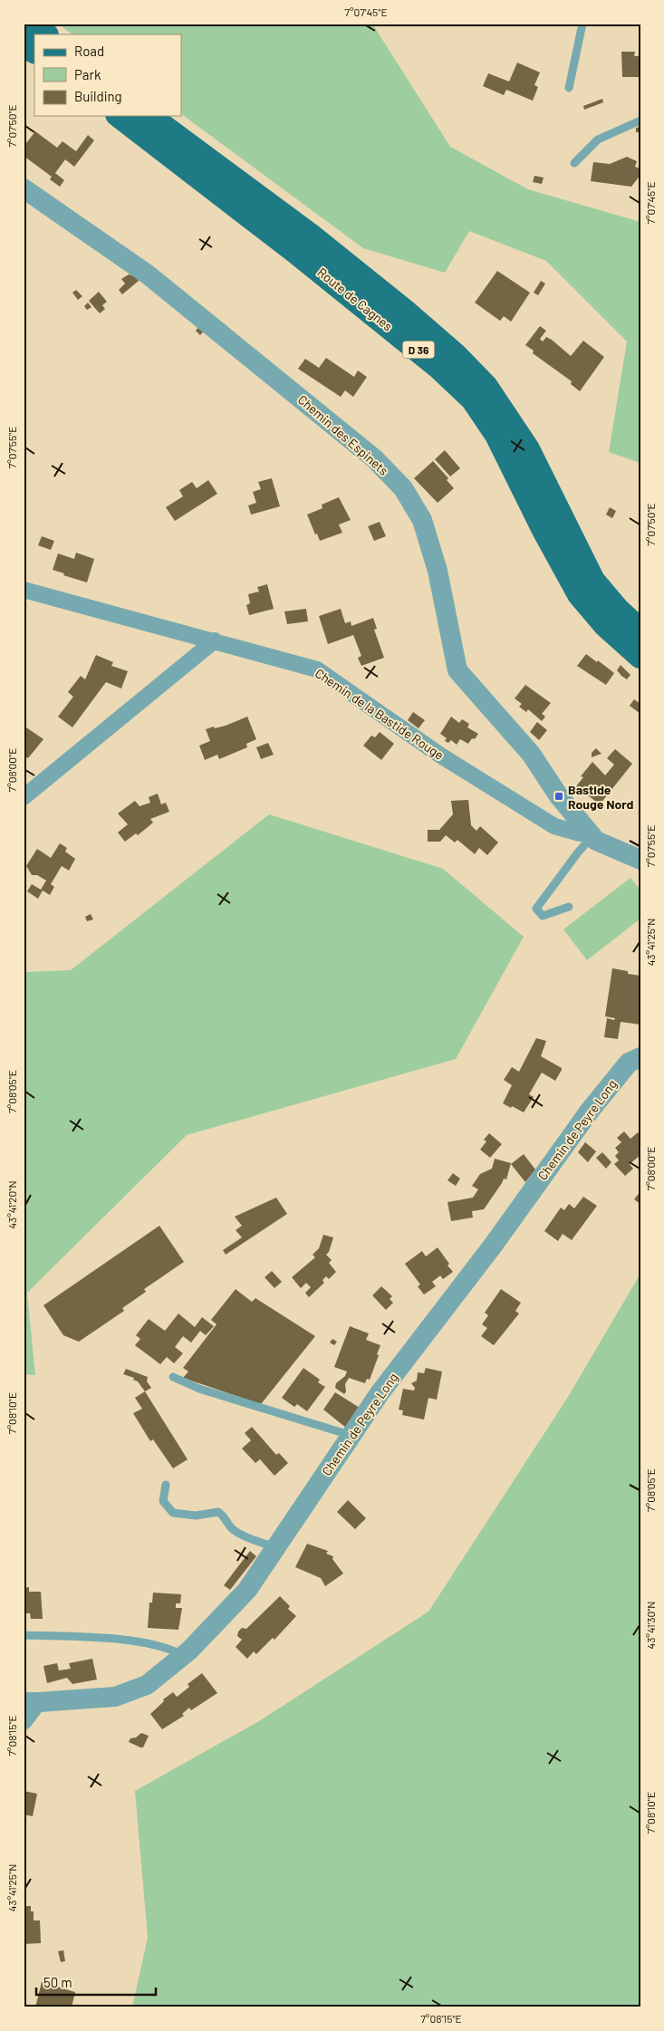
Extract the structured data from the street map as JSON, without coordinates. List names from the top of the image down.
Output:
{
  "streets": {
    "main road": ["Route de Cagnes", "D 36"],
    "street": ["Chemin des Espinets", "Chemin de la Bastide Rouge", "Chemin de Peyre Long"]
  },
  "crossings": [
    ["Chemin des Espinets", "Chemin de la Bastide Rouge"]
  ],
  "places": {
    "transit": ["Bastide Rouge Nord"]
  },
  "legend": ["Road", "Park", "Building"],
  "scale_bar": "50 m",
  "coordinates": [
    "7°07'45\"E",
    "7°07'50\"E",
    "7°07'55\"E",
    "7°08'00\"E",
    "43°41'25\"N",
    "7°08'05\"E",
    "43°41'20\"N",
    "7°08'10\"E",
    "43°41'30\"N",
    "7°08'15\"E"
  ]
}
